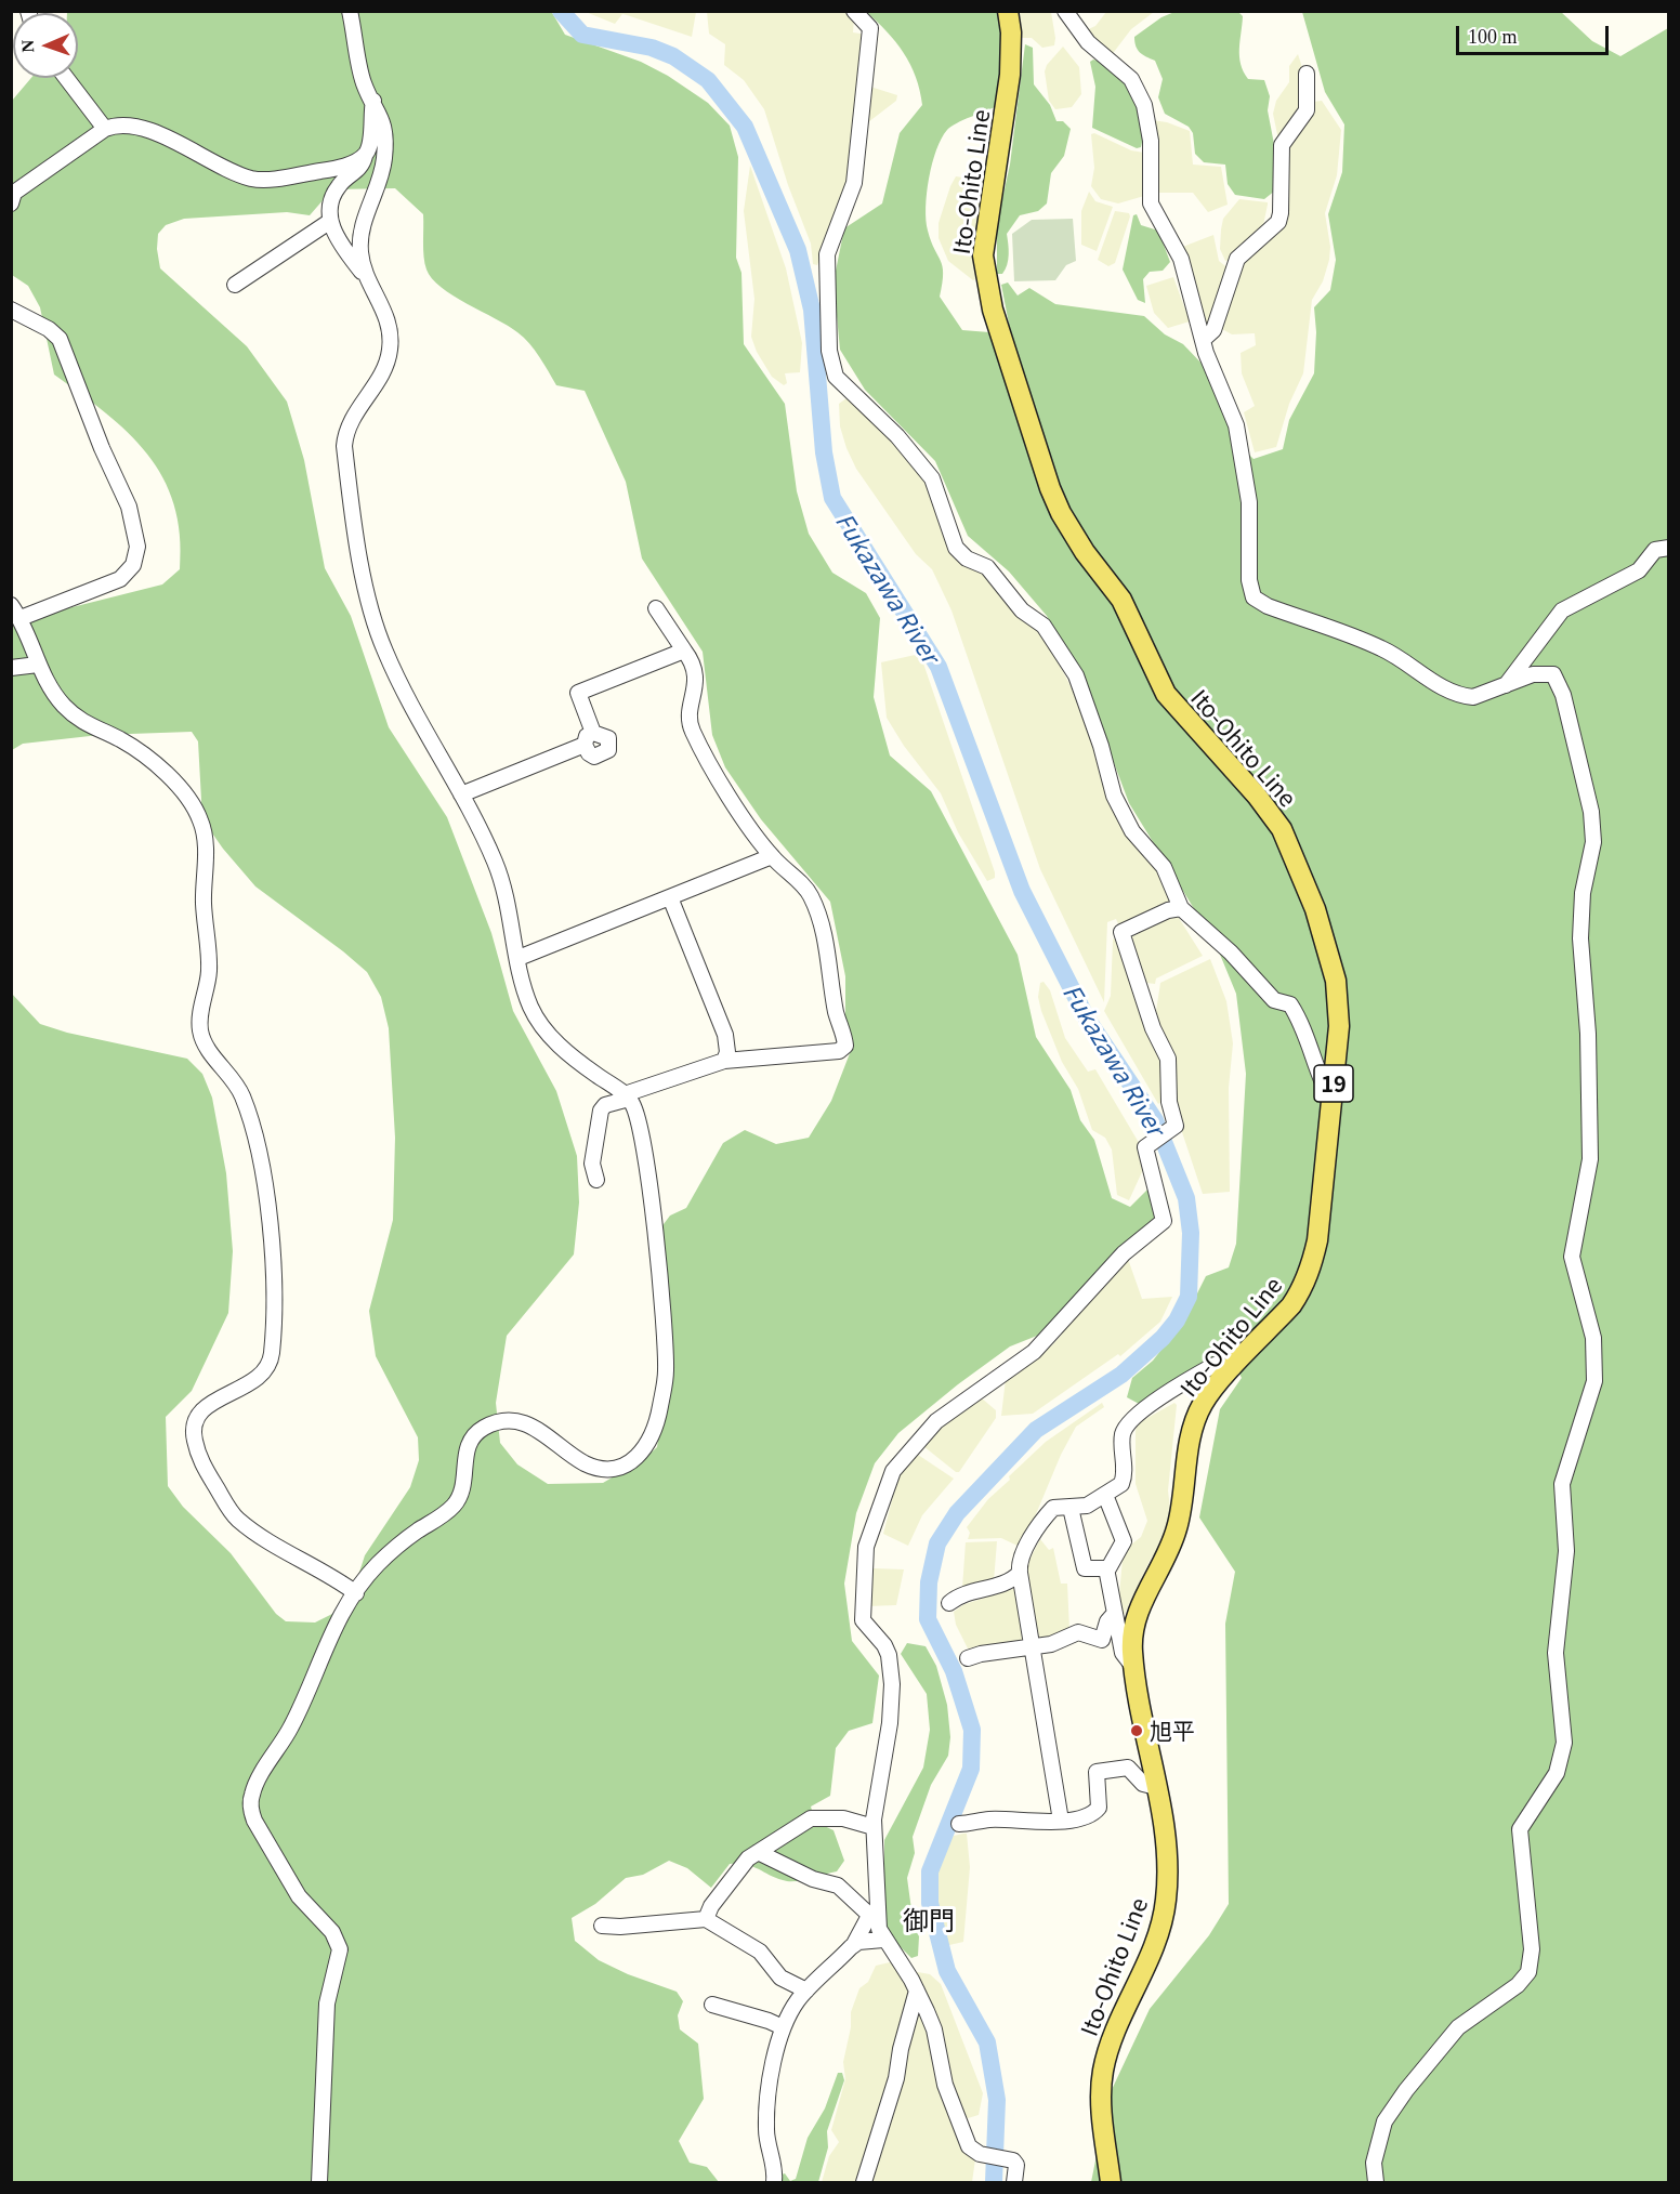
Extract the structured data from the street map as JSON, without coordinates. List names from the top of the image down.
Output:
{
  "streets": {
    "main road": ["Ito-Ohito Line", "19"]
  },
  "districts": ["御門"],
  "water": ["Fukazawa River"],
  "places": ["旭平"],
  "scale_bar": "100 m",
  "north": "left"
}
